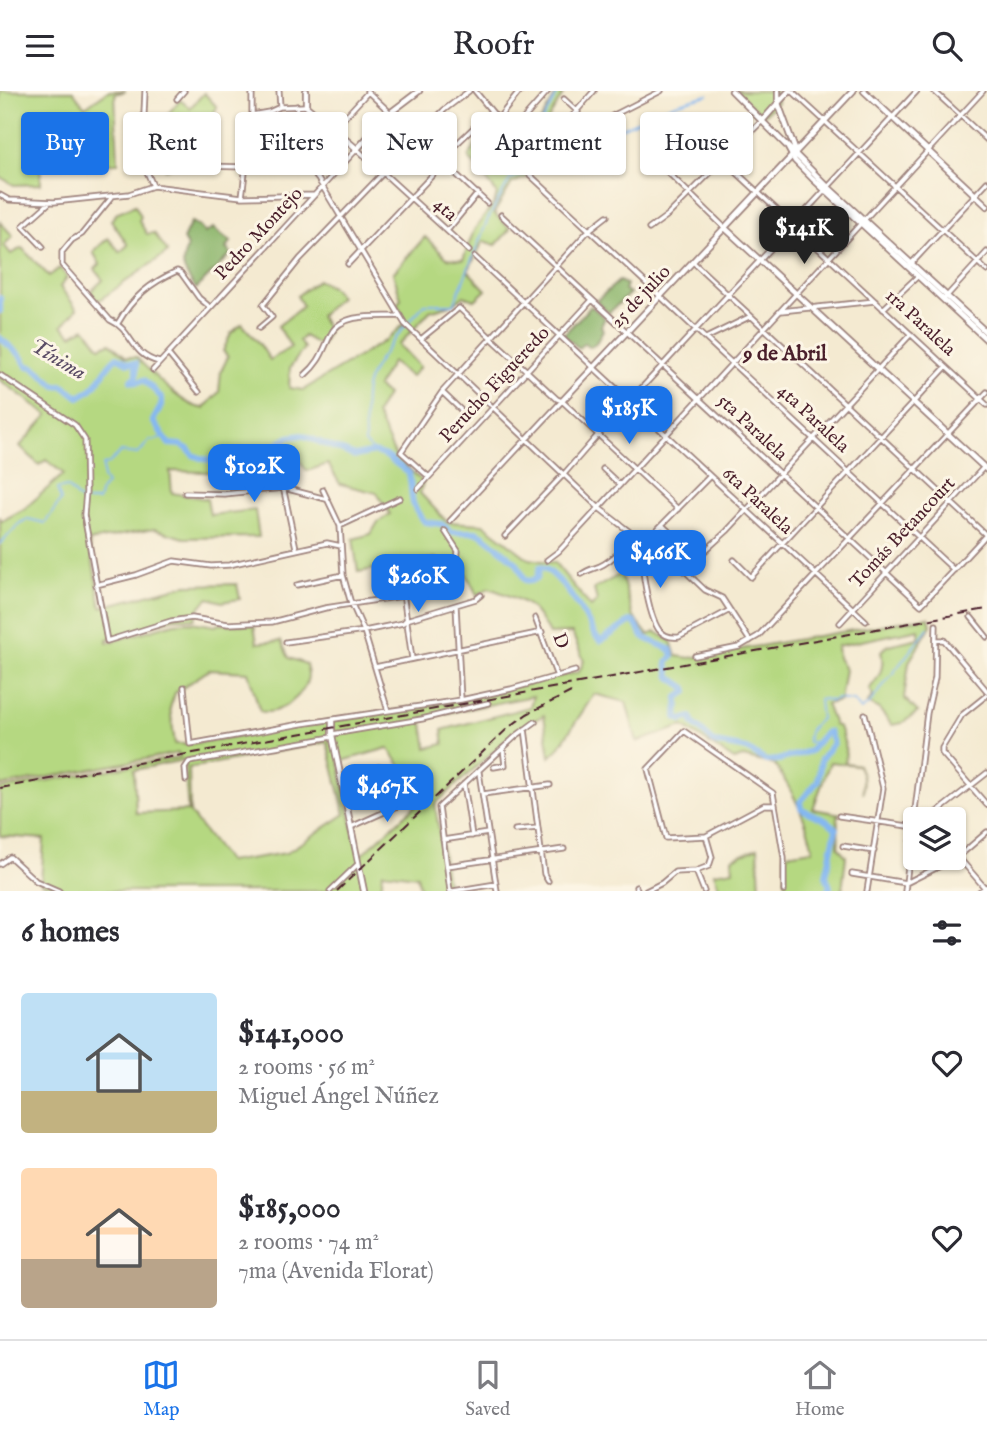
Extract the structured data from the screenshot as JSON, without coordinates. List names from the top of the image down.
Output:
{
  "streets": {
    "street": [
      "4ta",
      "Pedro Montejo",
      "25 de julio",
      "1ra Paralela",
      "Perucho Figueredo",
      "4ta Paralela",
      "5ta Paralela",
      "6ta Paralela",
      "Tomás Betancourt",
      "D"
    ]
  },
  "crossings": [
    ["4ta", "Pedro Montejo"],
    ["25 de julio", "1ra Paralela"],
    ["25 de julio", "4ta Paralela"],
    ["25 de julio", "5ta Paralela"],
    ["25 de julio", "6ta Paralela"],
    ["Perucho Figueredo", "5ta Paralela"],
    ["Perucho Figueredo", "6ta Paralela"],
    ["4ta Paralela", "5ta Paralela"],
    ["4ta Paralela", "Tomás Betancourt"],
    ["5ta Paralela", "Tomás Betancourt"],
    ["6ta Paralela", "Tomás Betancourt"]
  ],
  "districts": ["9 de Abril"],
  "water": ["Tínima"],
  "page": {
    "header": "Roofr",
    "chip": [
      "Buy",
      "Rent",
      "Filters",
      "New",
      "Apartment",
      "House"
    ],
    "price": [
      "$141K",
      "$185K",
      "$102K",
      "$466K",
      "$260K",
      "$467K"
    ],
    "heading": "6 homes",
    "list": [
      {
        "name": "$141,000",
        "note": "2 rooms · 56 m² · Miguel Ángel Núñez"
      },
      {
        "name": "$185,000",
        "note": "2 rooms · 74 m² · 7ma (Avenida Florat)"
      }
    ],
    "tabs": ["Map", "Saved", "Home"]
  }
}
